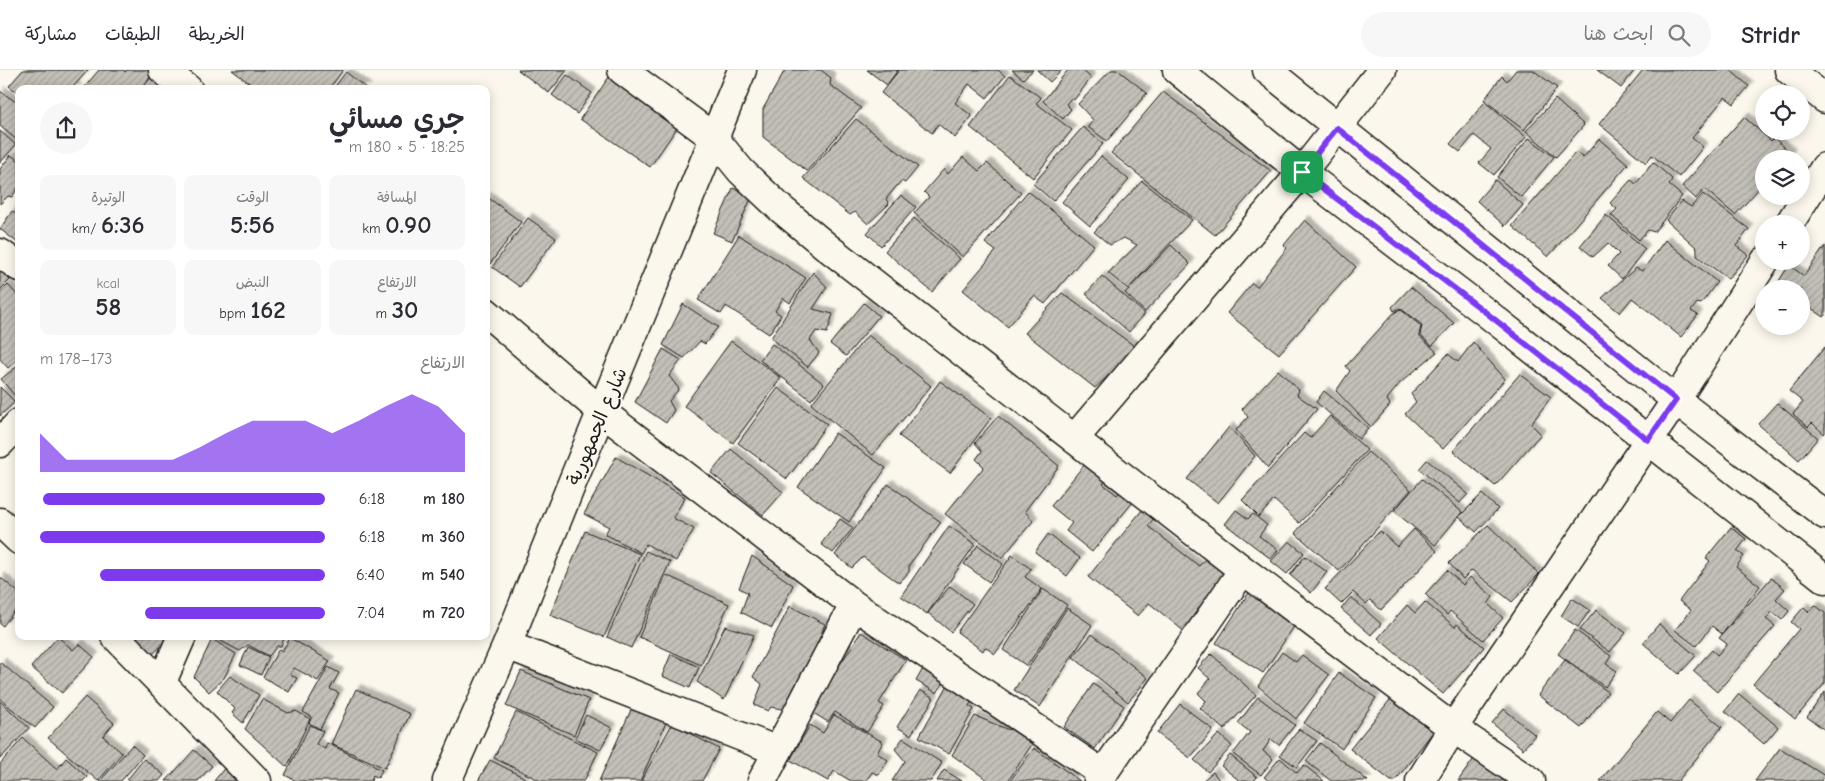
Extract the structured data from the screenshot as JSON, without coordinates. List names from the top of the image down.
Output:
{
  "streets": {
    "street": ["شارع الجمهورية"]
  },
  "page": {
    "header": "Stridr",
    "search": "ابحث هنا",
    "nav": ["الخريطة", "الطبقات", "مشاركة"],
    "map_buttons": ["+", "−"],
    "heading": ["جري مسائي", "18:25 · 5 × 180 m"],
    "stats": [
      ["المسافة", "0.90 km"],
      ["الوقت", "5:56"],
      ["الوتيرة", "6:36 /km"],
      ["الارتفاع", "30 m"],
      ["النبض", "162 bpm"],
      ["kcal", "58"]
    ],
    "chart": ["الارتفاع", "173–178 m"],
    "list": [
      {
        "name": "180 m",
        "note": "6:18"
      },
      {
        "name": "360 m",
        "note": "6:18"
      },
      {
        "name": "540 m",
        "note": "6:40"
      },
      {
        "name": "720 m",
        "note": "7:04"
      }
    ]
  }
}
